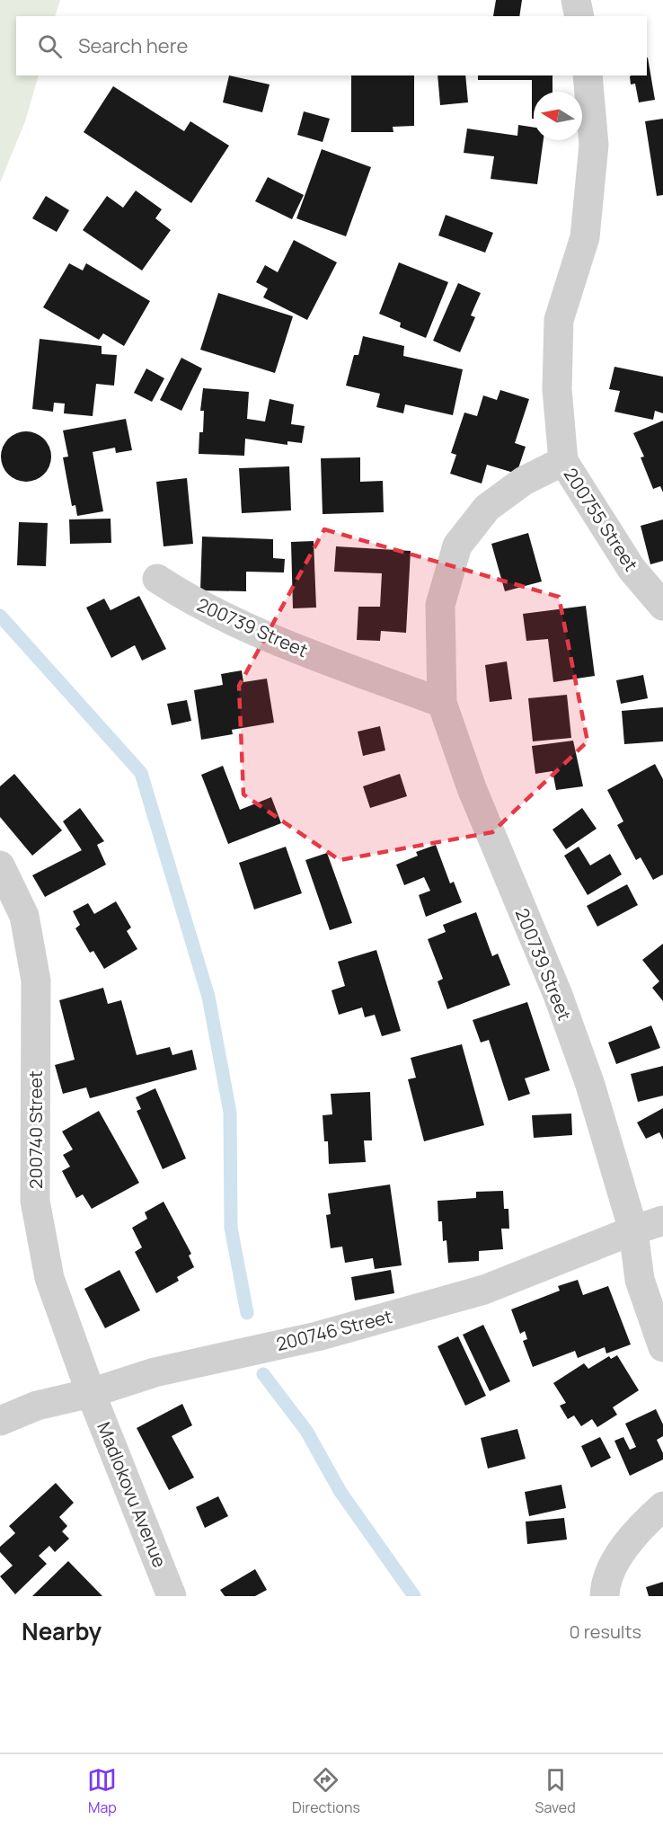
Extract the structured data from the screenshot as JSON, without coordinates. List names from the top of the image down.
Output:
{
  "streets": {
    "street": [
      "200755 Street",
      "200739 Street",
      "200740 Street",
      "200746 Street",
      "Madlokovu Avenue"
    ]
  },
  "crossings": [
    ["200755 Street", "200739 Street"],
    ["200739 Street", "200746 Street"],
    ["200740 Street", "200746 Street"],
    ["200740 Street", "Madlokovu Avenue"],
    ["200746 Street", "Madlokovu Avenue"]
  ],
  "north": "left",
  "page": {
    "search": "Search here",
    "heading": ["Nearby", "0 results"],
    "nav": ["Map", "Directions", "Saved"]
  }
}
